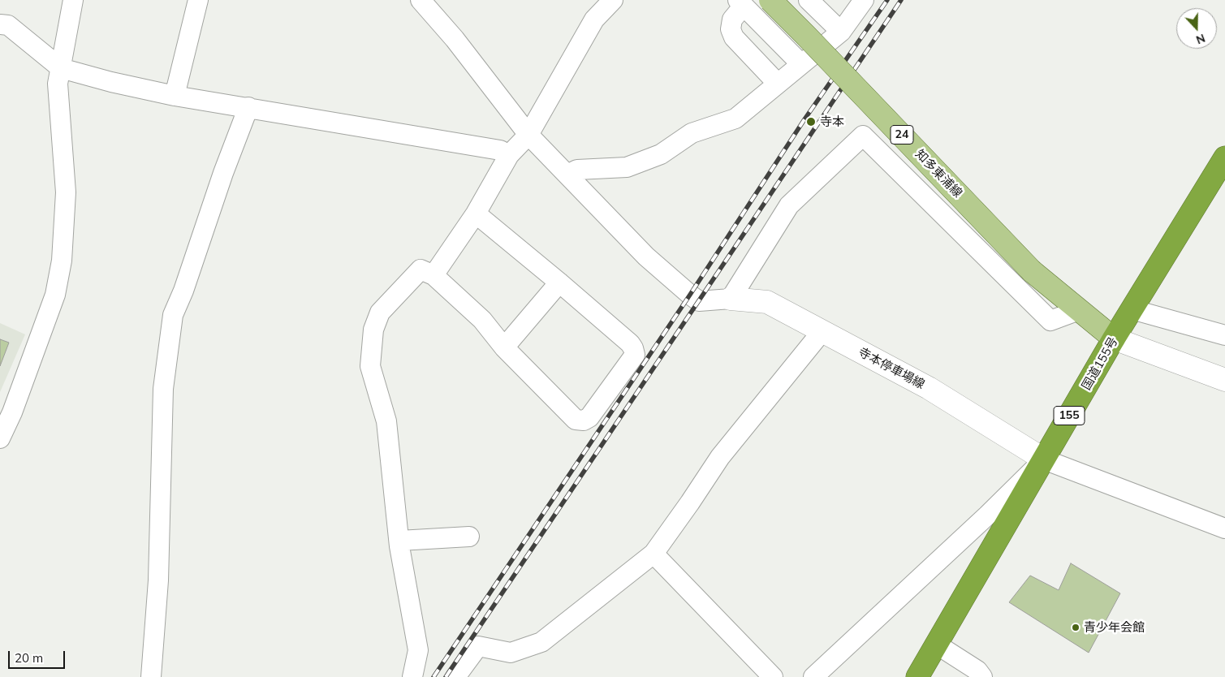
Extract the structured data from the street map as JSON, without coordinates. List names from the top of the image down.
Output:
{
  "streets": {
    "highway": ["国道155号", "155"],
    "main road": ["24", "知多東浦線", "寺本停車場線"]
  },
  "crossings": [
    ["知多東浦線", "国道155号"],
    ["国道155号", "寺本停車場線"]
  ],
  "places": ["寺本", "青少年会館"],
  "scale_bar": "20 m",
  "north": "bottom"
}
